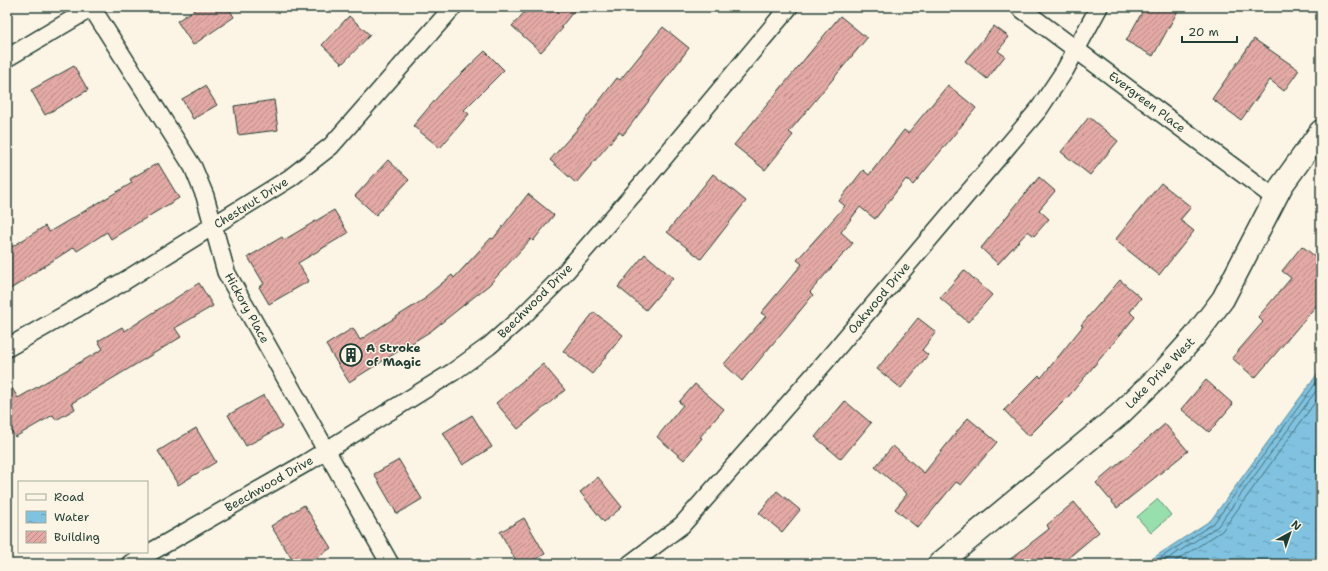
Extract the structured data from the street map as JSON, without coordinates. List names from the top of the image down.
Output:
{
  "streets": {
    "street": [
      "Evergreen Place",
      "Chestnut Drive",
      "Oakwood Drive",
      "Beechwood Drive",
      "Hickory Place",
      "Lake Drive West"
    ]
  },
  "crossings": [
    ["Evergreen Place", "Oakwood Drive"],
    ["Evergreen Place", "Lake Drive West"],
    ["Chestnut Drive", "Hickory Place"],
    ["Beechwood Drive", "Hickory Place"]
  ],
  "places": {
    "building": ["A Stroke of Magic"]
  },
  "legend": ["Road", "Water", "Building"],
  "scale_bar": "20 m",
  "north": "top right"
}
